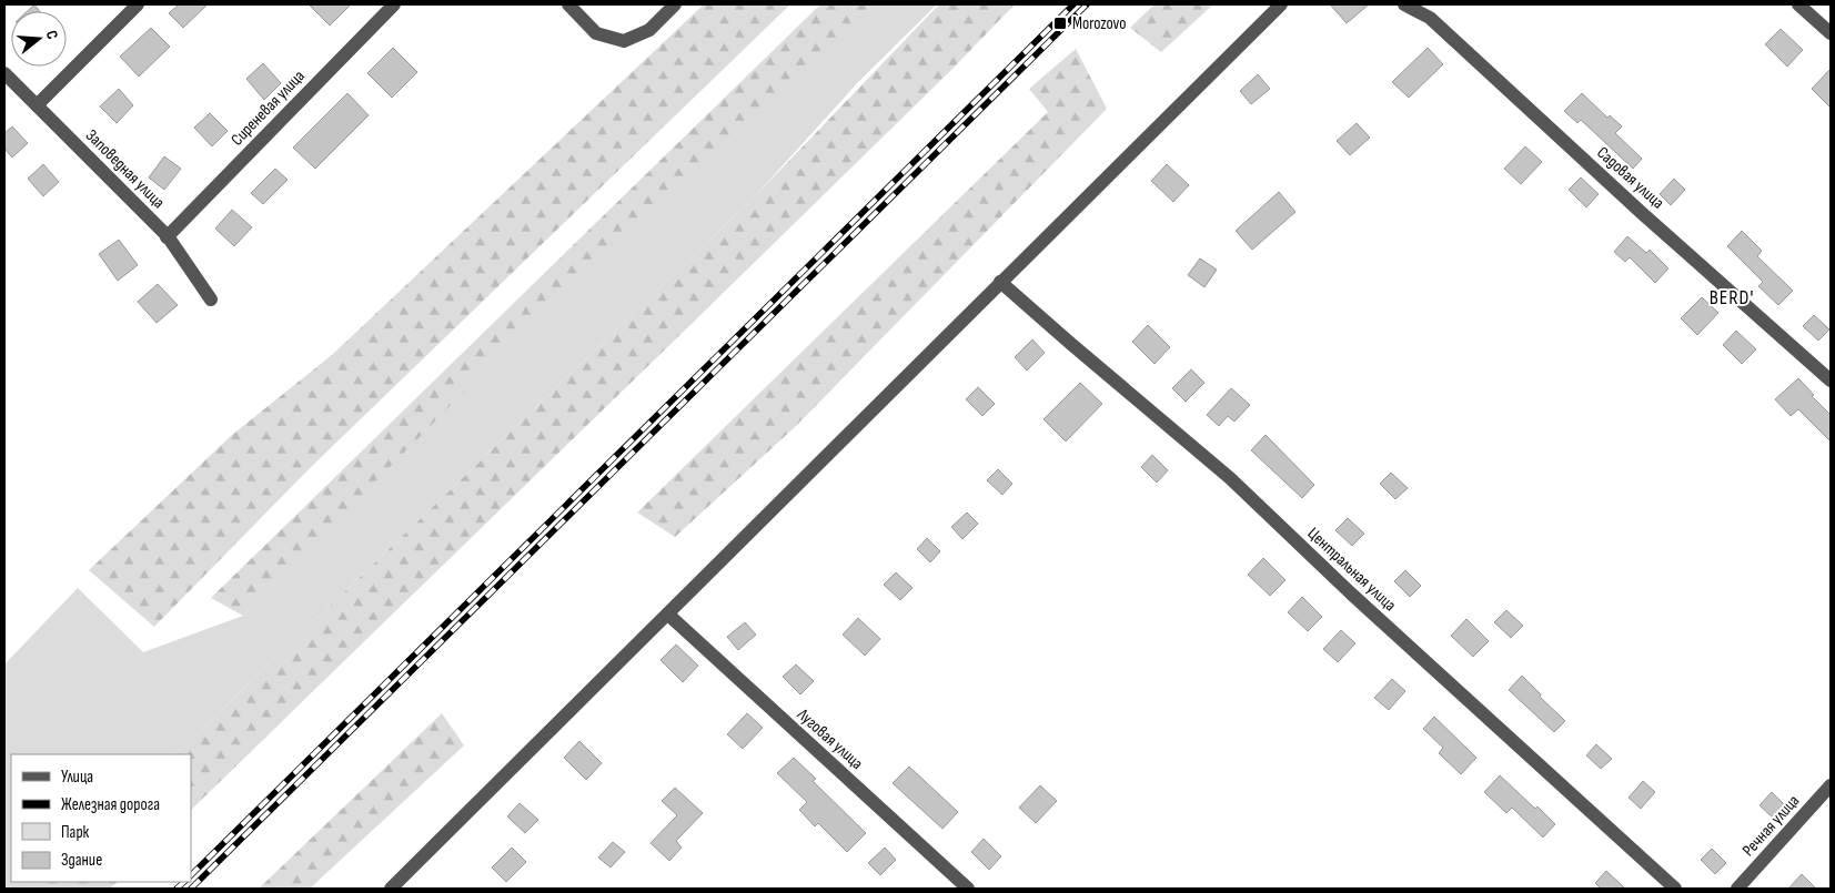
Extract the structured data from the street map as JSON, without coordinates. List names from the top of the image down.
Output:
{
  "streets": {
    "street": [
      "Сиреневая улица",
      "Заповедная улица",
      "Садовая улица",
      "Центральная улица",
      "Луговая улица",
      "Речная улица"
    ]
  },
  "crossings": [
    ["Сиреневая улица", "Заповедная улица"]
  ],
  "districts": ["BERD'"],
  "places": {
    "transit": ["Morozovo"]
  },
  "legend": [
    "Улица",
    "Железная дорога",
    "Парк",
    "Здание"
  ],
  "north": "right"
}
